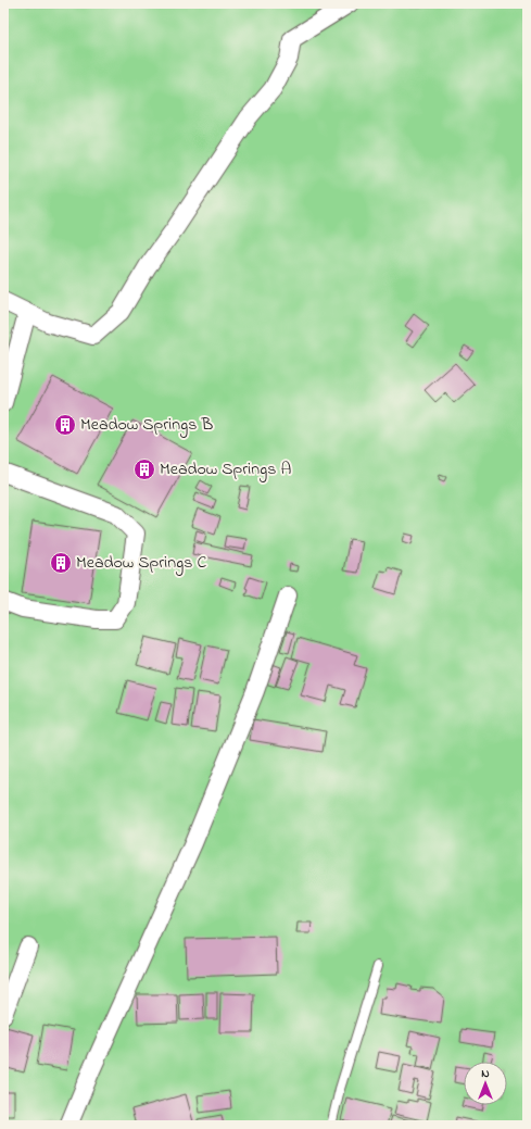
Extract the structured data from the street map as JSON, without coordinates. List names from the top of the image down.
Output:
{
  "places": {
    "building": ["Meadow Springs B", "Meadow Springs A", "Meadow Springs C"]
  },
  "north": "top"
}
